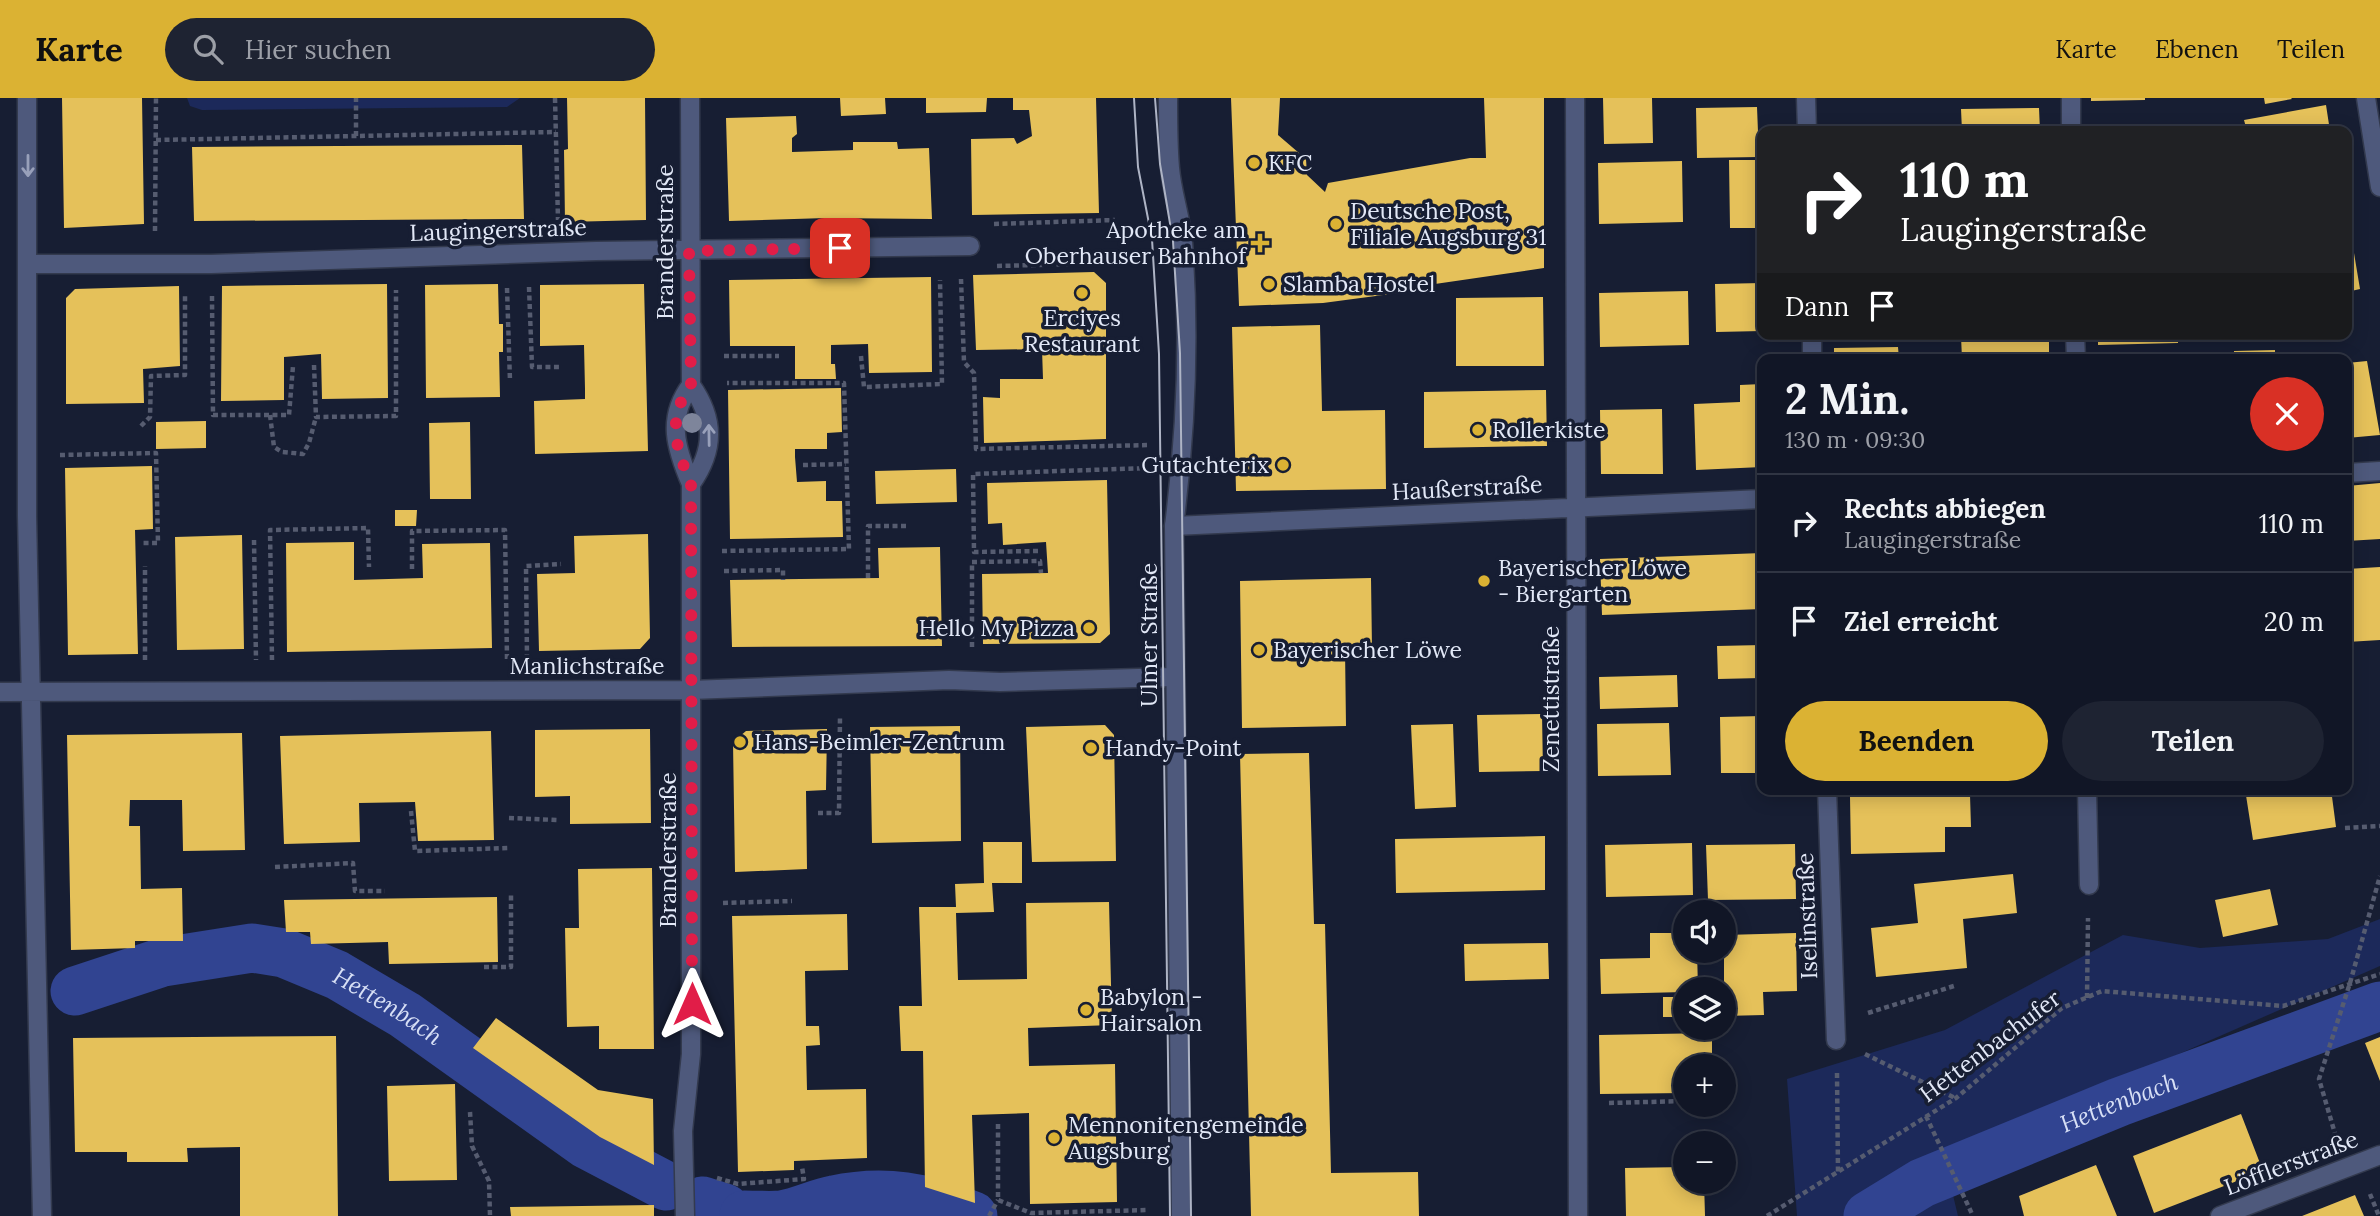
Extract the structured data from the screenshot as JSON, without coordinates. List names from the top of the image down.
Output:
{
  "streets": {
    "street": [
      "Laugingerstraße",
      "Branderstraße",
      "Haußerstraße",
      "Ulmer Straße",
      "Manlichstraße",
      "Zenettistraße",
      "Iselinstraße",
      "Löfflerstraße"
    ],
    "path": ["Hettenbachufer"]
  },
  "crossings": [
    ["Laugingerstraße", "Branderstraße"],
    ["Branderstraße", "Manlichstraße"],
    ["Haußerstraße", "Ulmer Straße"],
    ["Haußerstraße", "Zenettistraße"],
    ["Ulmer Straße", "Manlichstraße"]
  ],
  "water": ["Hettenbach"],
  "places": {
    "other": [
      "KFC",
      "Deutsche Post, Filiale Augsburg 31",
      "Slamba Hostel",
      "Erciyes Restaurant",
      "Rollerkiste",
      "Gutachterix",
      "Bayerischer Löwe - Biergarten",
      "Hello My Pizza",
      "Bayerischer Löwe",
      "Hans-Beimler-Zentrum",
      "Handy-Point",
      "Babylon - Hairsalon",
      "Mennonitengemeinde Augsburg"
    ],
    "health": ["Apotheke am Oberhauser Bahnhof"]
  },
  "page": {
    "header": "Karte",
    "search": "Hier suchen",
    "nav": ["Karte", "Ebenen", "Teilen"],
    "turn": ["110 m", "Laugingerstraße"],
    "then": "Dann",
    "heading": ["2 Min.", "130 m · 09:30"],
    "list": [
      {
        "name": "Rechts abbiegen",
        "note": "Laugingerstraße",
        "value": "110 m"
      },
      {
        "name": "Ziel erreicht",
        "value": "20 m"
      }
    ],
    "buttons": ["Beenden", "Teilen"],
    "map_buttons": ["+", "−"]
  }
}
